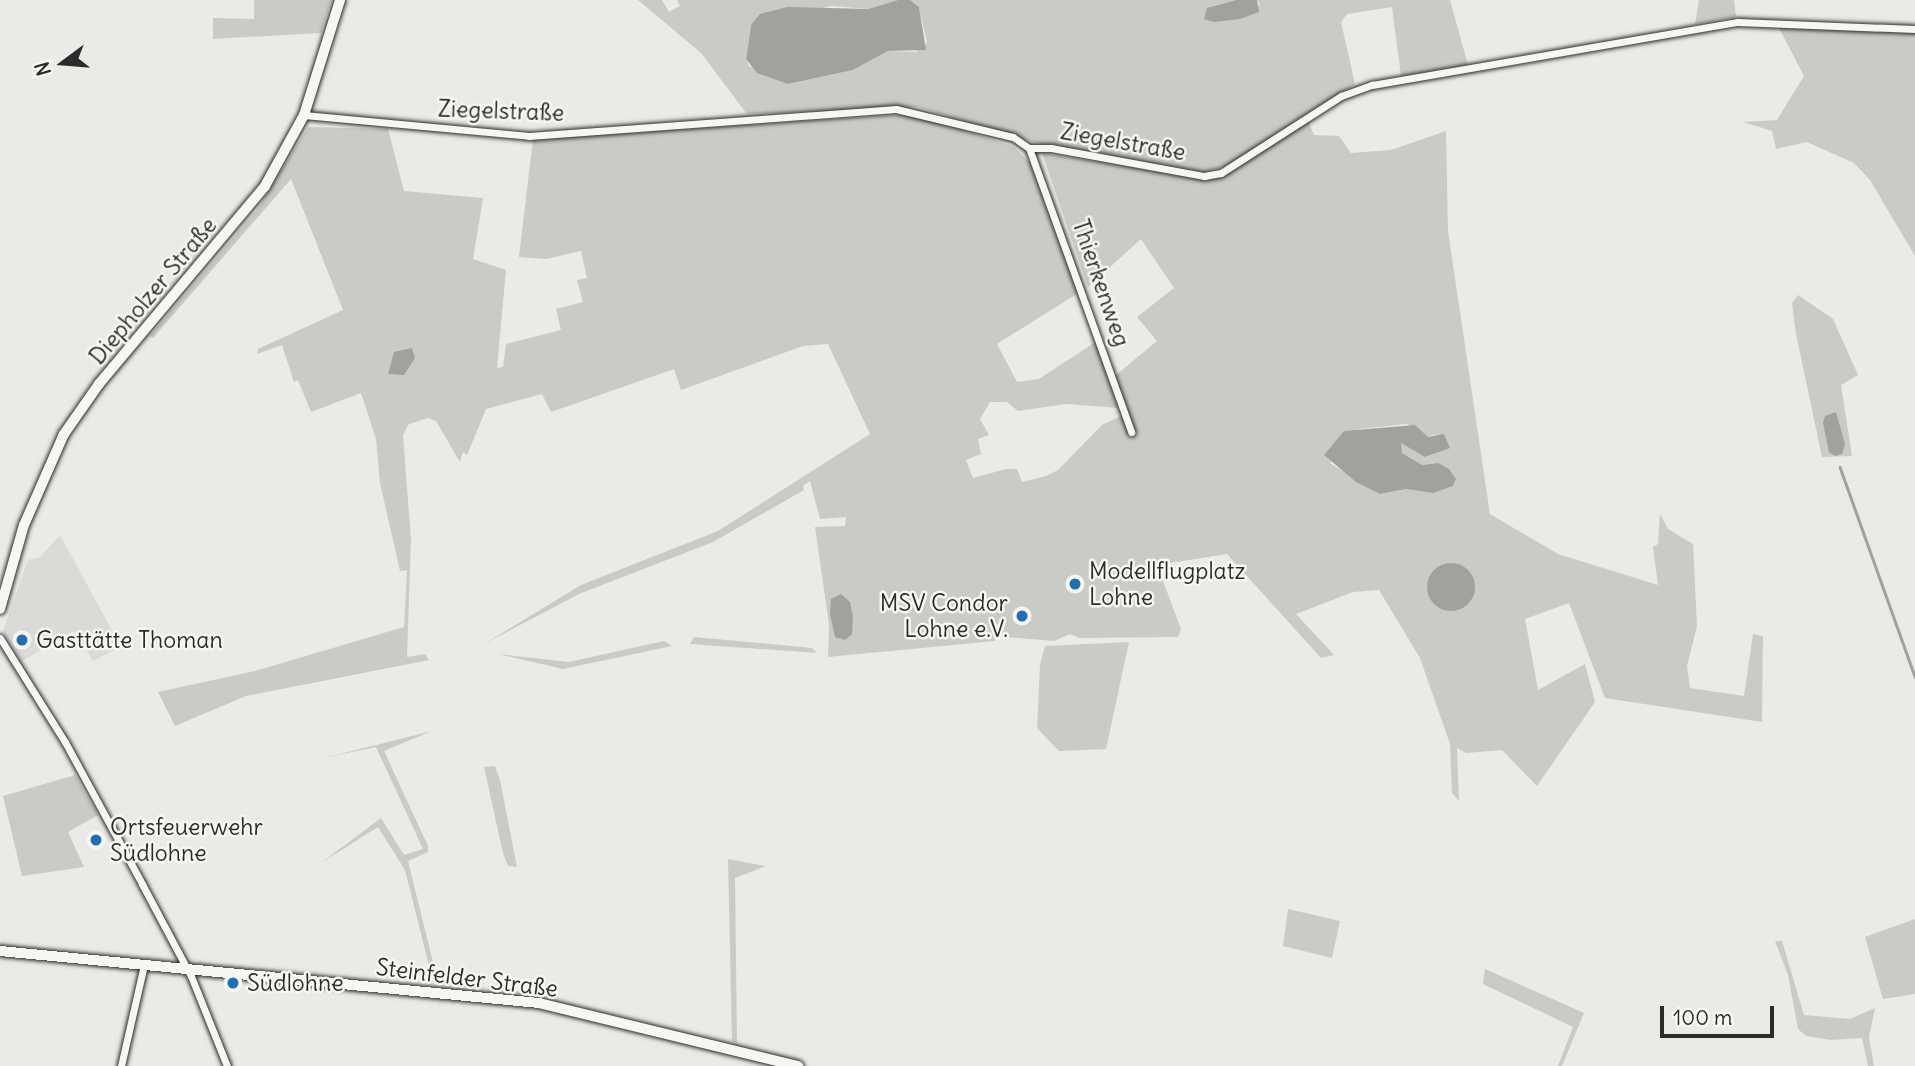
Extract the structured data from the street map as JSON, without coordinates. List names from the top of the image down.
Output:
{
  "streets": {
    "main road": ["Diepholzer Straße", "Steinfelder Straße"],
    "street": ["Ziegelstraße", "Thierkenweg"]
  },
  "crossings": [
    ["Ziegelstraße", "Thierkenweg"],
    ["Ziegelstraße", "Diepholzer Straße"]
  ],
  "places": [
    "Modellflugplatz Lohne",
    "MSV Condor Lohne e.V.",
    "Gasttätte Thoman",
    "Ortsfeuerwehr Südlohne",
    "Südlohne"
  ],
  "scale_bar": "100 m",
  "north": "left"
}
